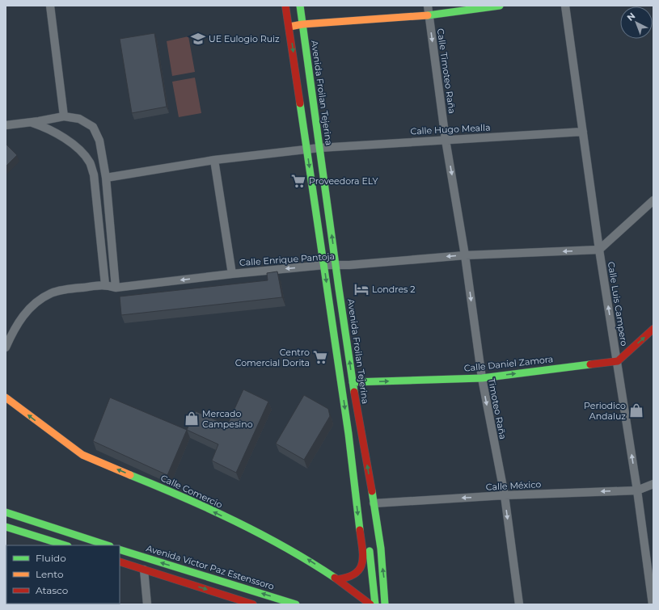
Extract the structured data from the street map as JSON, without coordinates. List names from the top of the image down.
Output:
{
  "streets": {
    "main road": [
      "Avenida Froilan Tejerina",
      "Calle Daniel Zamora",
      "Calle Comercio",
      "Avenida Víctor Paz Estenssoro"
    ],
    "street": [
      "Calle Timoteo Raña",
      "Calle Hugo Mealla",
      "Calle Enrique Pantoja",
      "Calle Luis Campero",
      "Timoteo Raña",
      "Calle México"
    ]
  },
  "crossings": [
    ["Calle Timoteo Raña", "Calle Hugo Mealla"],
    ["Calle Timoteo Raña", "Timoteo Raña"],
    ["Avenida Froilan Tejerina", "Calle Hugo Mealla"],
    ["Avenida Froilan Tejerina", "Calle Enrique Pantoja"],
    ["Avenida Froilan Tejerina", "Calle Daniel Zamora"],
    ["Avenida Froilan Tejerina", "Calle México"],
    ["Calle Hugo Mealla", "Calle Luis Campero"],
    ["Calle Hugo Mealla", "Timoteo Raña"],
    ["Calle Enrique Pantoja", "Calle Luis Campero"],
    ["Calle Enrique Pantoja", "Timoteo Raña"],
    ["Calle Luis Campero", "Calle Daniel Zamora"],
    ["Calle Luis Campero", "Calle México"],
    ["Calle Daniel Zamora", "Timoteo Raña"],
    ["Timoteo Raña", "Calle México"]
  ],
  "one_way": [
    "Calle Timoteo Raña",
    "Calle Enrique Pantoja",
    "Calle Luis Campero",
    "Calle Daniel Zamora",
    "Timoteo Raña",
    "Calle México",
    "Calle Comercio"
  ],
  "places": {
    "school or university": ["UE Eulogio Ruiz"],
    "supermarket": ["Proveedora ELY", "Centro Comercial Dorita"],
    "hotel": ["Londres 2"],
    "shop": ["Periodico Andaluz", "Mercado Campesino"]
  },
  "legend": ["Fluido", "Lento", "Atasco"],
  "north": "top left"
}
